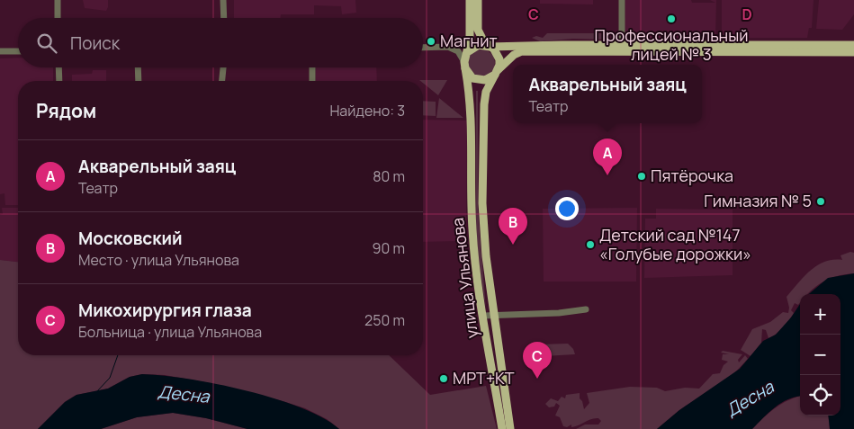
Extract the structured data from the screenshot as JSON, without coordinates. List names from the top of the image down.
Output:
{
  "streets": {
    "main road": ["улица Ульянова"]
  },
  "water": ["Десна"],
  "places": [
    "Профессиональный лицей № 3",
    "Магнит",
    "Пятёрочка",
    "Гимназия № 5",
    "Детский сад №147 «Голубые дорожки»",
    "МРТ+КТ"
  ],
  "page": {
    "search": "Поиск",
    "popup": ["Акварельный заяц", "Театр"],
    "heading": ["Рядом", "Найдено: 3"],
    "pins": ["A", "B", "C"],
    "list": [
      {
        "mark": "A",
        "name": "Акварельный заяц",
        "note": "Театр",
        "value": "80 m"
      },
      {
        "mark": "B",
        "name": "Московский",
        "note": "Место · улица Ульянова",
        "value": "90 m"
      },
      {
        "mark": "C",
        "name": "Микохирургия глаза",
        "note": "Больница · улица Ульянова",
        "value": "250 m"
      }
    ],
    "map_buttons": ["+", "−"]
  },
  "grid": {
    "columns": ["C", "D"]
  }
}
